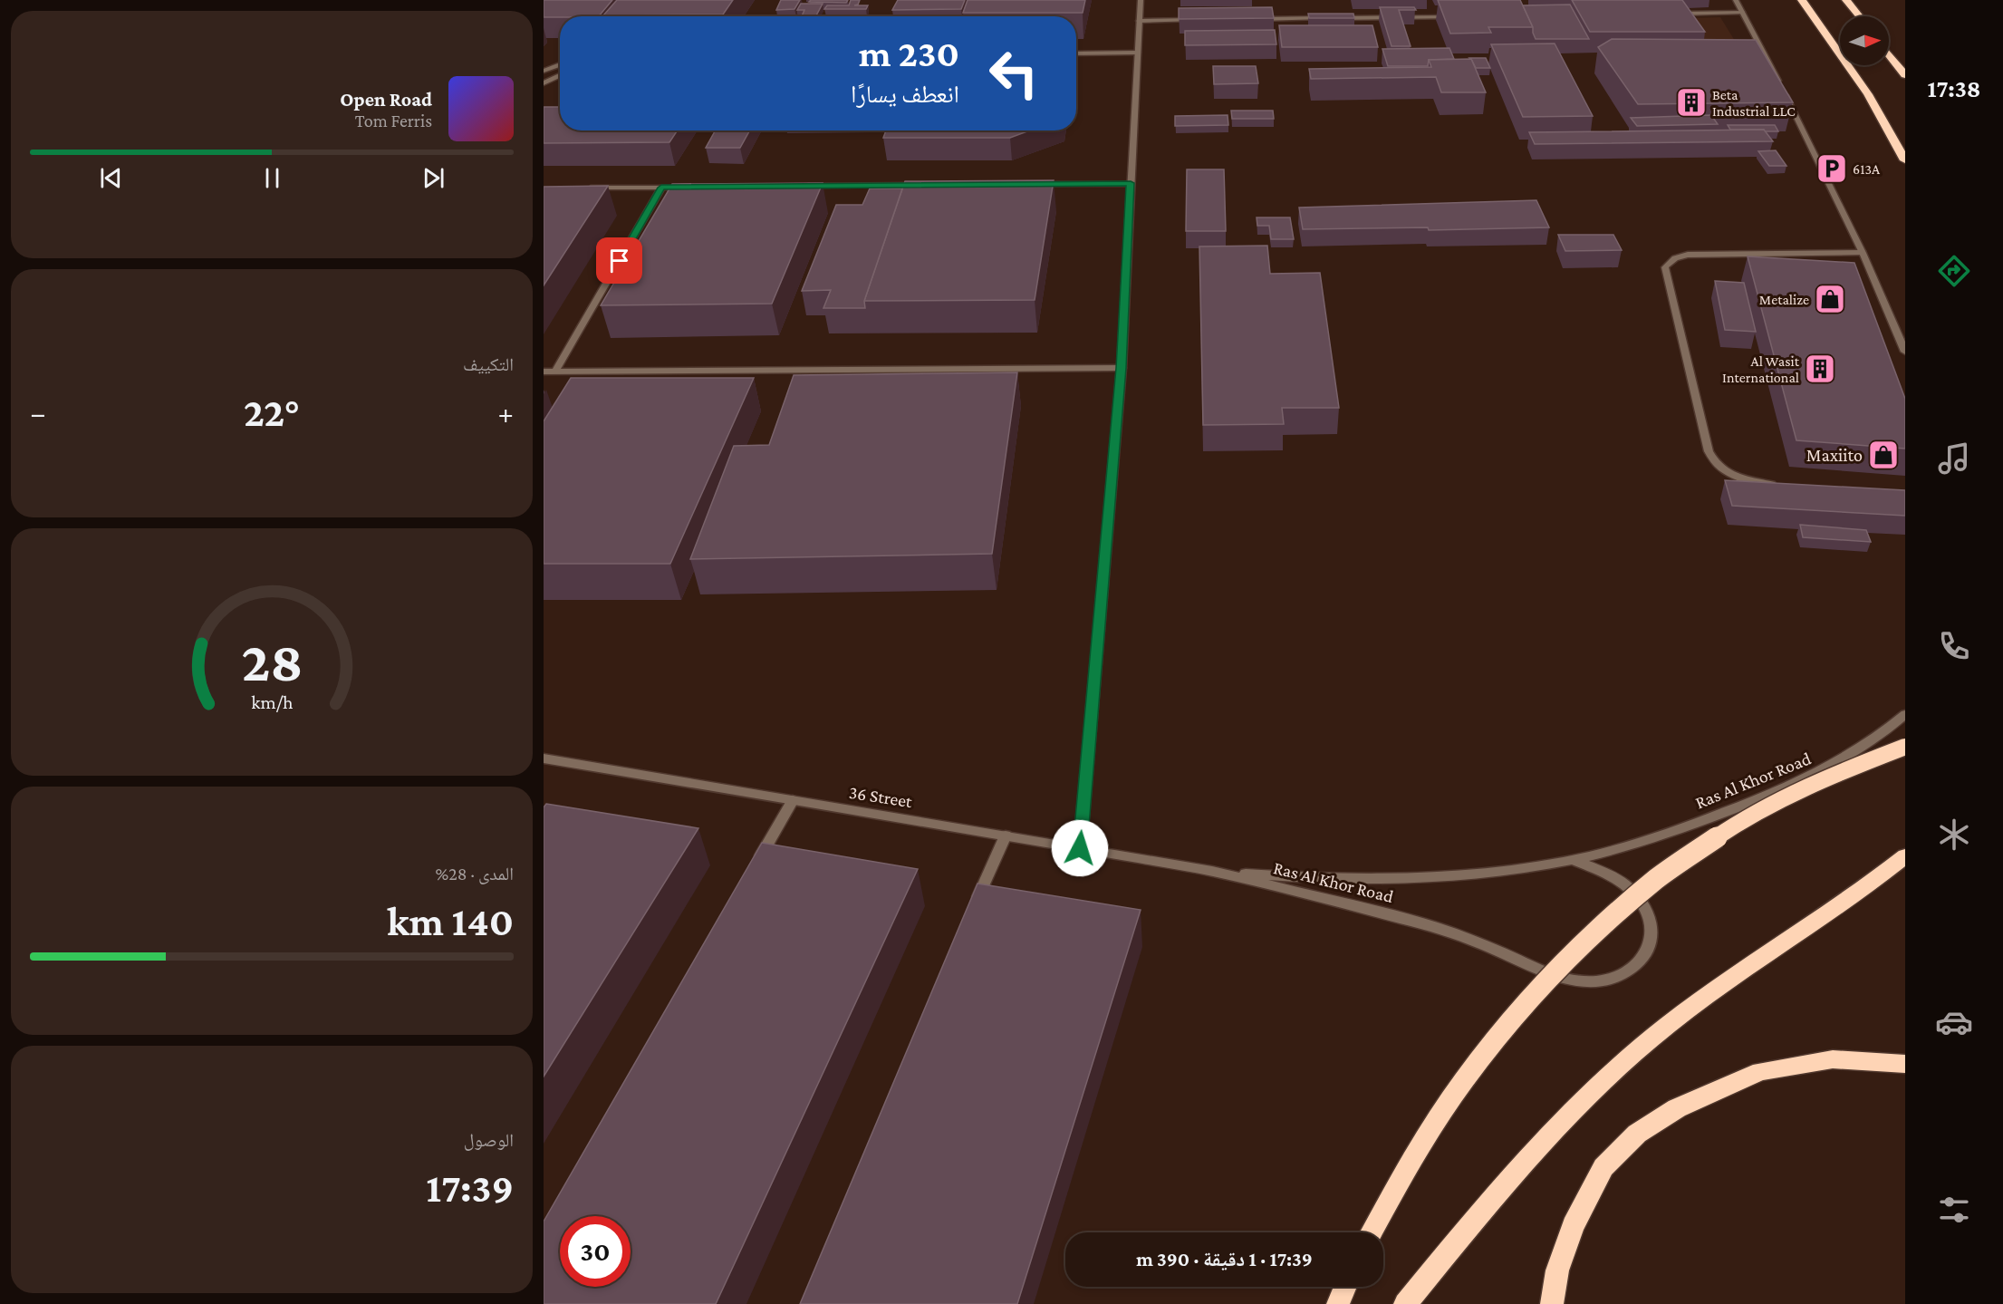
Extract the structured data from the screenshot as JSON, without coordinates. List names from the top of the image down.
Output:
{
  "streets": {
    "street": ["Ras Al Khor Road", "36 Street"]
  },
  "crossings": [
    ["Ras Al Khor Road", "36 Street"]
  ],
  "places": {
    "building": ["Beta Industrial LLC", "Al Wasit International"],
    "parking": ["613A"],
    "shop": ["Metalize", "Maxiito"]
  },
  "north": "right",
  "page": {
    "tabs": "17:38",
    "turn": ["230 m", "انعطف يسارًا"],
    "song": ["Open Road", "Tom Ferris"],
    "tile": [
      "التكييف",
      ["المدى · 28%", "140 km"],
      ["الوصول", "17:39"]
    ],
    "heat": ["−", "22°", "+"],
    "limit": "30",
    "trip": "17:39 · 1 دقيقة · 390 m",
    "gauge": ["28", "km/h"]
  }
}
